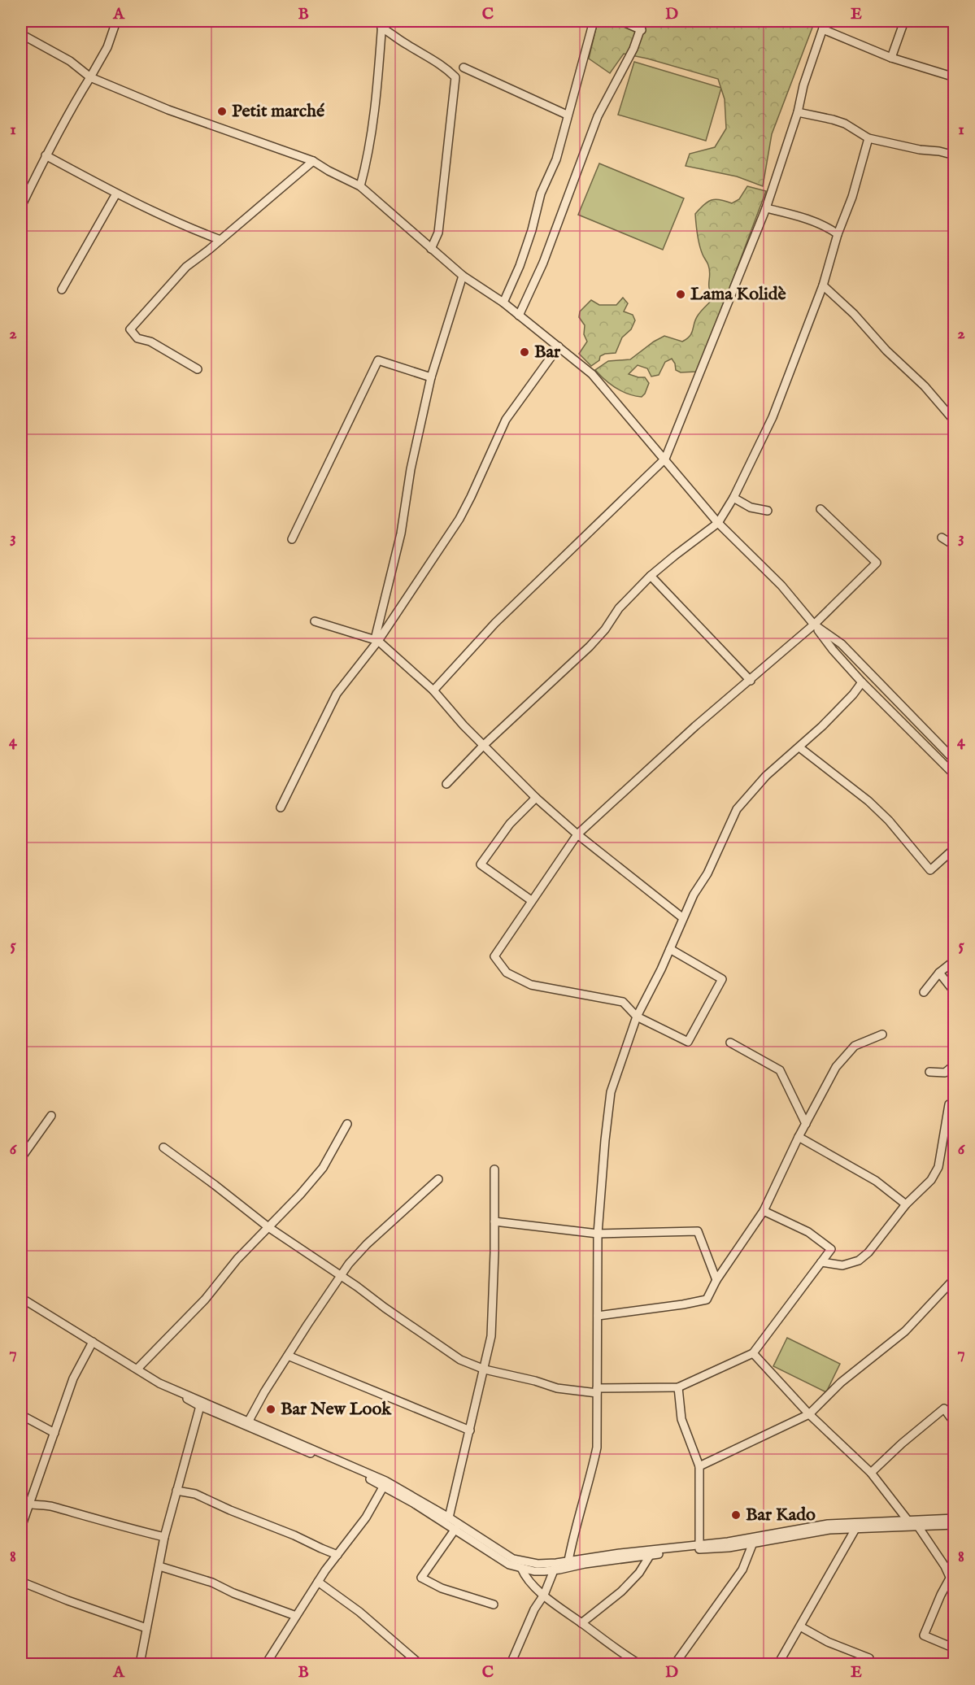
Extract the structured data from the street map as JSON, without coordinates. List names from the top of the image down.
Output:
{
  "places": [
    "Petit marché",
    "Lama Kolidè",
    "Bar",
    "Bar New Look",
    "Bar Kado"
  ],
  "grid": {
    "columns": [
      "A",
      "B",
      "C",
      "D",
      "E"
    ],
    "rows": [
      "1",
      "2",
      "3",
      "4",
      "5",
      "6",
      "7",
      "8"
    ]
  }
}
